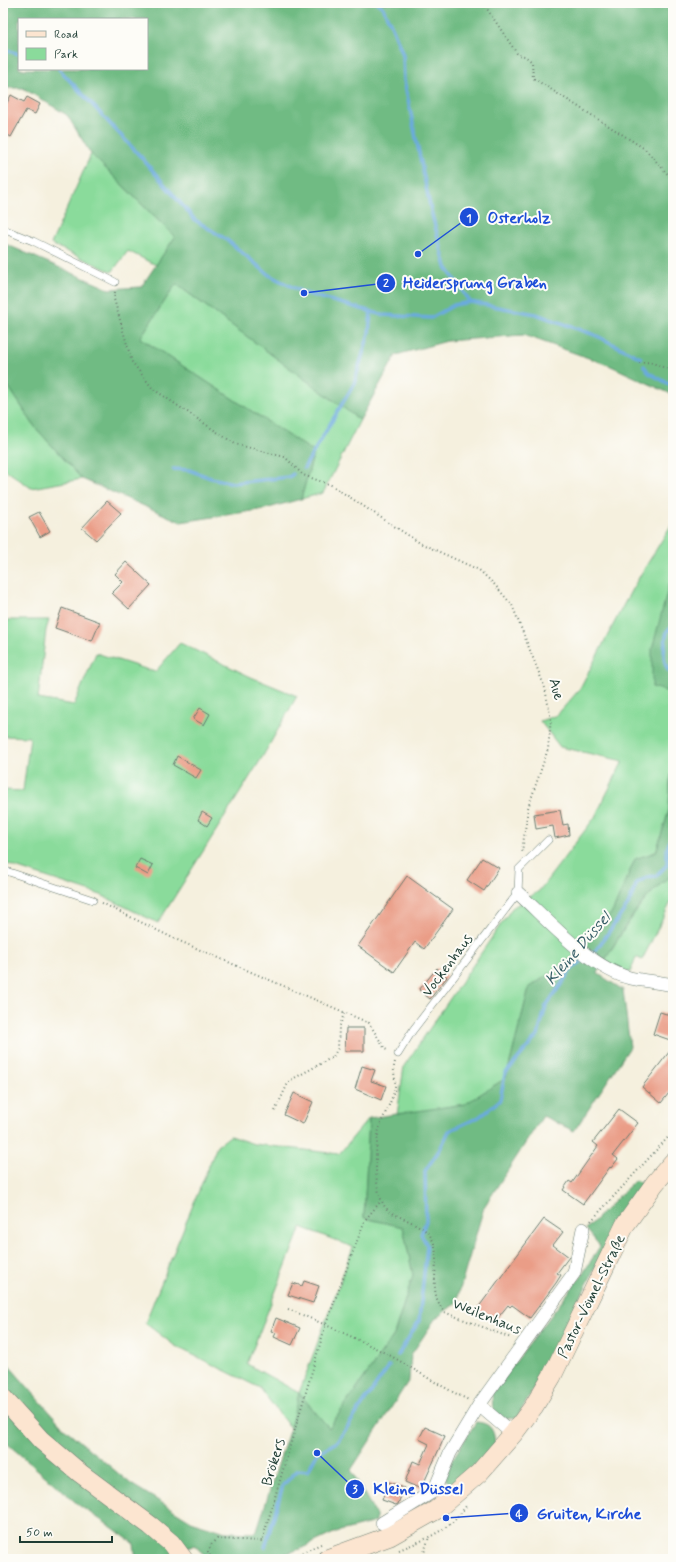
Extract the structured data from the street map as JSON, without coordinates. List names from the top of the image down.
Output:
{
  "streets": {
    "main road": ["Pastor-Vömel-Straße"],
    "lane": ["Vockenhaus"],
    "path": ["Aue", "Weilenhaus", "Brökers"]
  },
  "crossings": [
    ["Pastor-Vömel-Straße", "Weilenhaus"],
    ["Weilenhaus", "Brökers"]
  ],
  "water": ["Kleine Düssel"],
  "places": [
    "Osterholz",
    "Heidersprung Graben",
    "Kleine Düssel",
    "Gruiten, Kirche"
  ],
  "legend": ["Road", "Park"],
  "scale_bar": "50 m"
}
